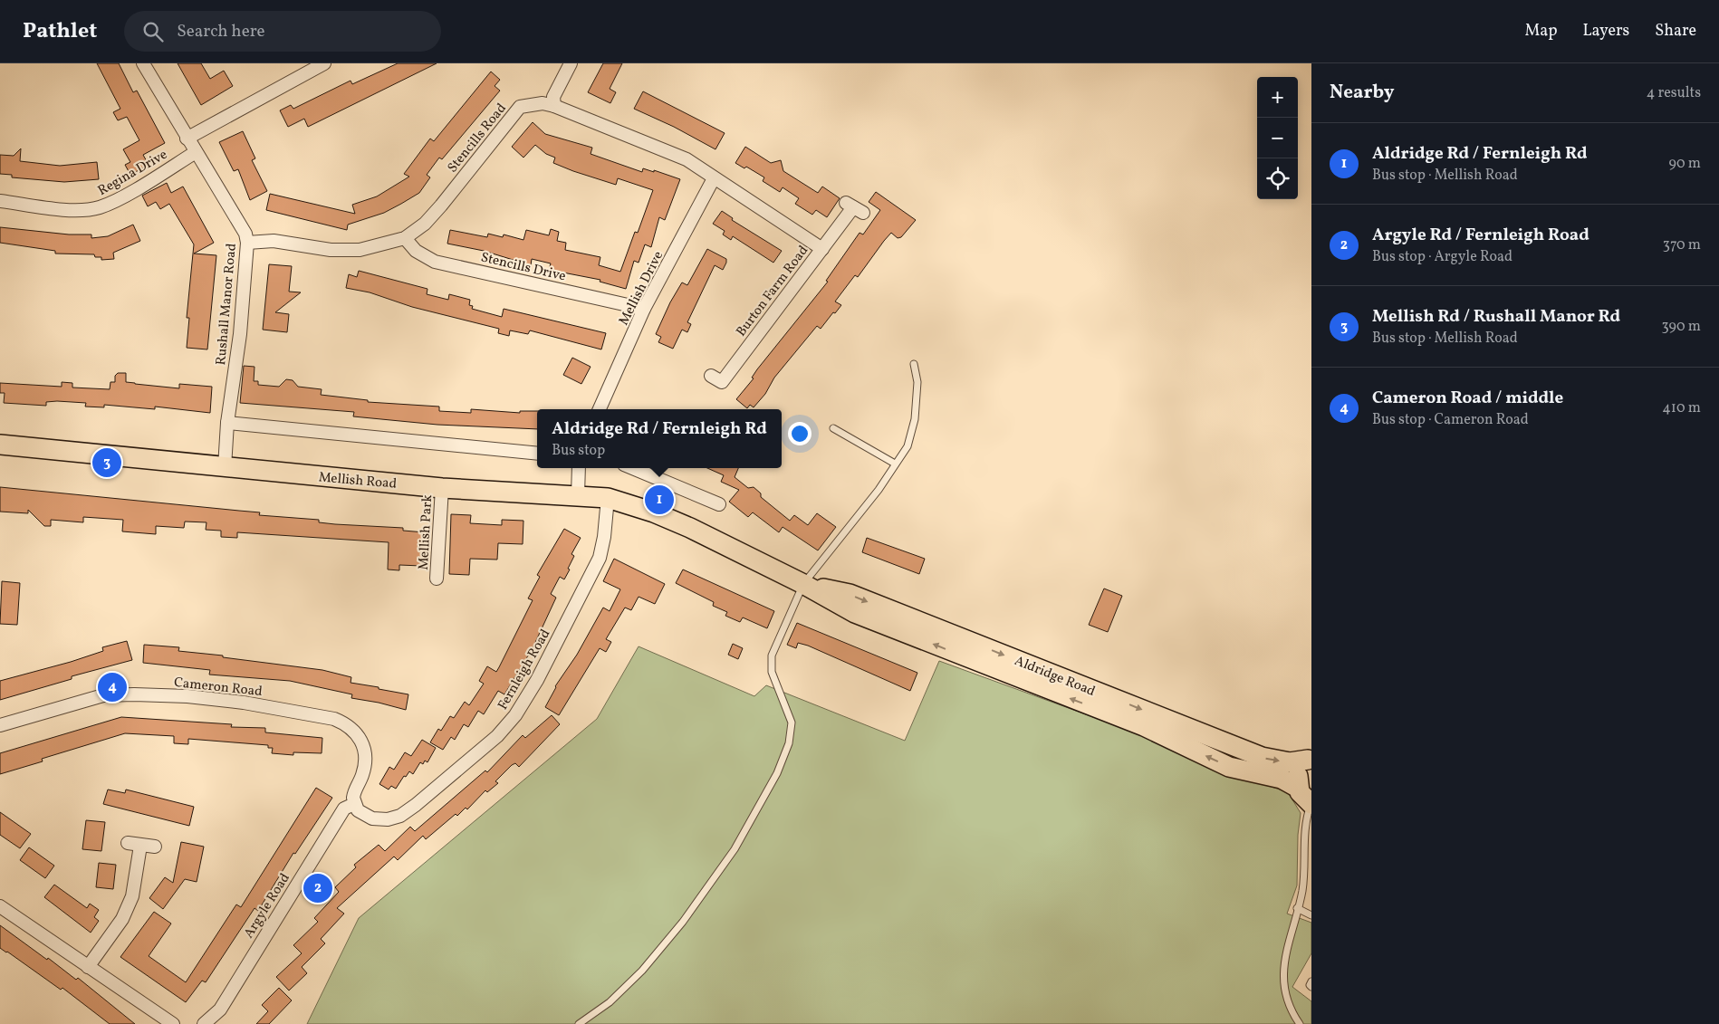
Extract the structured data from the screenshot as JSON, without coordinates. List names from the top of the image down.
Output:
{
  "streets": {
    "main road": ["Mellish Road", "Aldridge Road"],
    "street": [
      "Stencills Road",
      "Regina Drive",
      "Stencills Drive",
      "Mellish Drive",
      "Burton Farm Road",
      "Rushall Manor Road",
      "Mellish Park",
      "Fernleigh Road",
      "Cameron Road",
      "Argyle Road"
    ]
  },
  "crossings": [
    ["Stencills Road", "Stencills Drive"],
    ["Stencills Road", "Mellish Drive"],
    ["Stencills Road", "Burton Farm Road"],
    ["Stencills Road", "Rushall Manor Road"],
    ["Regina Drive", "Rushall Manor Road"],
    ["Stencills Drive", "Mellish Drive"],
    ["Rushall Manor Road", "Mellish Road"],
    ["Mellish Road", "Mellish Park"],
    ["Mellish Road", "Fernleigh Road"],
    ["Mellish Road", "Aldridge Road"],
    ["Fernleigh Road", "Cameron Road"],
    ["Fernleigh Road", "Argyle Road"],
    ["Cameron Road", "Argyle Road"]
  ],
  "page": {
    "header": "Pathlet",
    "search": "Search here",
    "nav": ["Map", "Layers", "Share"],
    "heading": ["Nearby", "4 results"],
    "map_buttons": ["+", "−"],
    "list": [
      {
        "mark": "1",
        "name": "Aldridge Rd / Fernleigh Rd",
        "note": "Bus stop · Mellish Road",
        "value": "90 m"
      },
      {
        "mark": "2",
        "name": "Argyle Rd / Fernleigh Road",
        "note": "Bus stop · Argyle Road",
        "value": "370 m"
      },
      {
        "mark": "3",
        "name": "Mellish Rd / Rushall Manor Rd",
        "note": "Bus stop · Mellish Road",
        "value": "390 m"
      },
      {
        "mark": "4",
        "name": "Cameron Road / middle",
        "note": "Bus stop · Cameron Road",
        "value": "410 m"
      }
    ],
    "popup": ["Aldridge Rd / Fernleigh Rd", "Bus stop"],
    "pins": [
      "3",
      "1",
      "4",
      "2"
    ]
  }
}
